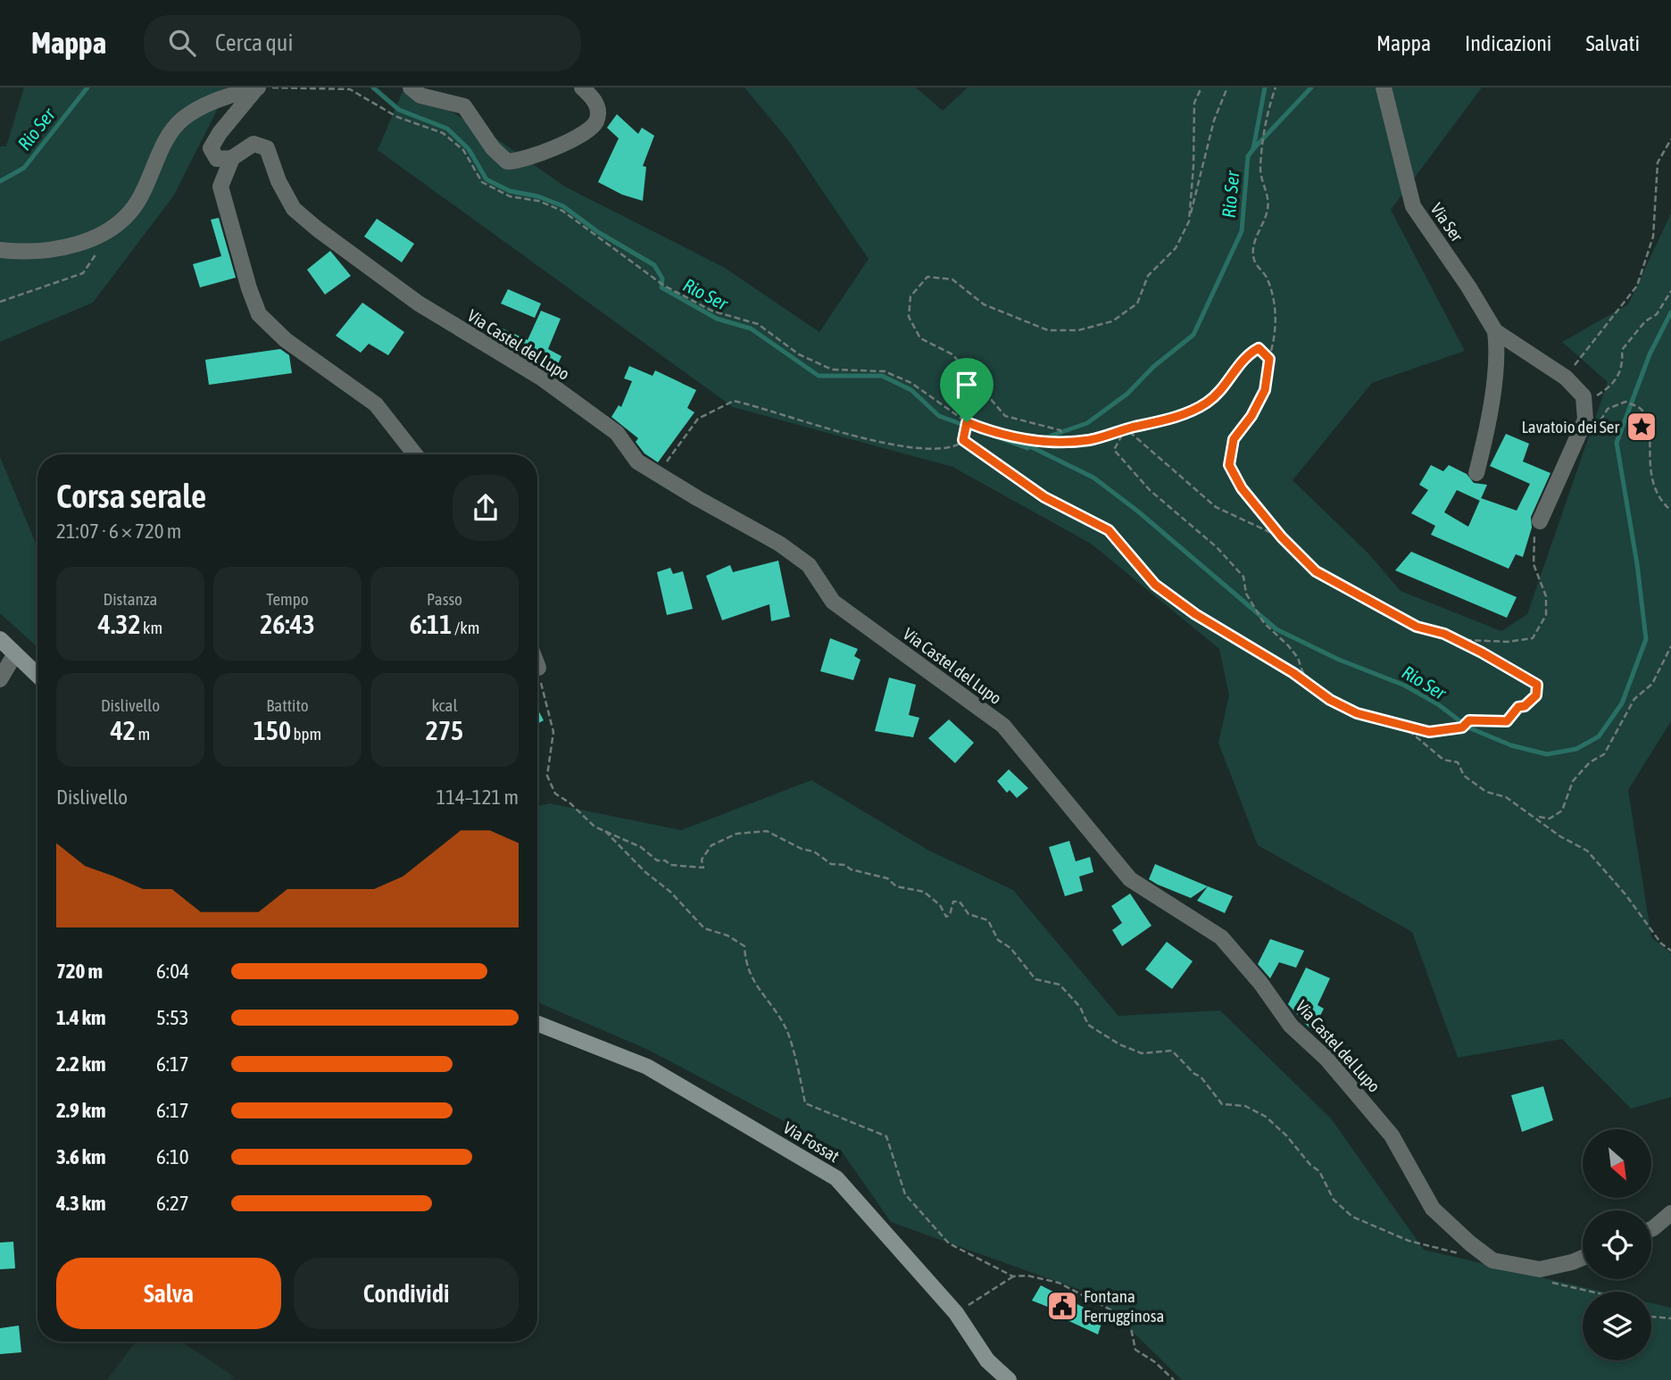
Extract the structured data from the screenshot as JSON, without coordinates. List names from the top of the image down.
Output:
{
  "streets": {
    "street": ["Via Ser", "Via Castel del Lupo", "Via Fossat"]
  },
  "water": ["Rio Ser"],
  "places": {
    "place": ["Lavatoio dei Ser"],
    "public building": ["Fontana Ferrugginosa"]
  },
  "north": "bottom right",
  "page": {
    "header": "Mappa",
    "search": "Cerca qui",
    "nav": ["Mappa", "Indicazioni", "Salvati"],
    "heading": ["Corsa serale", "21:07 · 6 × 720 m"],
    "stats": [
      ["Distanza", "4.32 km"],
      ["Tempo", "26:43"],
      ["Passo", "6:11 /km"],
      ["Dislivello", "42 m"],
      ["Battito", "150 bpm"],
      ["kcal", "275"]
    ],
    "chart": ["Dislivello", "114–121 m"],
    "list": [
      {
        "name": "720 m",
        "note": "6:04"
      },
      {
        "name": "1.4 km",
        "note": "5:53"
      },
      {
        "name": "2.2 km",
        "note": "6:17"
      },
      {
        "name": "2.9 km",
        "note": "6:17"
      },
      {
        "name": "3.6 km",
        "note": "6:10"
      },
      {
        "name": "4.3 km",
        "note": "6:27"
      }
    ],
    "buttons": ["Salva", "Condividi"]
  }
}
